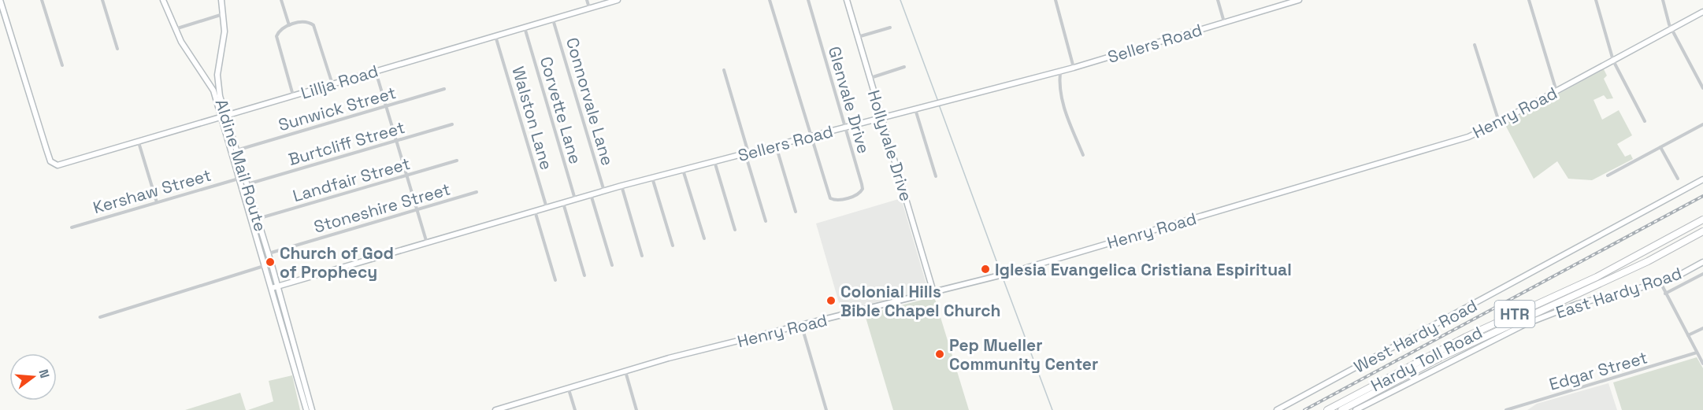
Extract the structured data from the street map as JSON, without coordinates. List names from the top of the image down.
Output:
{
  "streets": {
    "highway": ["HTR", "Hardy Toll Road"],
    "street": [
      "Sellers Road",
      "Lillja Road",
      "Glenvale Drive",
      "Connorvale Lane",
      "Sunwick Street",
      "Corvette Lane",
      "Henry Road",
      "Walston Lane",
      "Burtcliff Street",
      "Hollyvale Drive",
      "Aldine Mail Route",
      "Landfair Street",
      "Kershaw Street",
      "Stoneshire Street",
      "East Hardy Road",
      "West Hardy Road",
      "Edgar Street"
    ]
  },
  "crossings": [
    ["Sellers Road", "Glenvale Drive"],
    ["Sellers Road", "Connorvale Lane"],
    ["Sellers Road", "Corvette Lane"],
    ["Sellers Road", "Walston Lane"],
    ["Sellers Road", "Hollyvale Drive"],
    ["Sellers Road", "Aldine Mail Route"],
    ["Lillja Road", "Connorvale Lane"],
    ["Lillja Road", "Corvette Lane"],
    ["Lillja Road", "Walston Lane"],
    ["Lillja Road", "Aldine Mail Route"],
    ["Sunwick Street", "Aldine Mail Route"],
    ["Henry Road", "Hollyvale Drive"],
    ["Burtcliff Street", "Aldine Mail Route"],
    ["Aldine Mail Route", "Landfair Street"],
    ["Aldine Mail Route", "Kershaw Street"],
    ["Aldine Mail Route", "Stoneshire Street"]
  ],
  "places": [
    "Church of God of Prophecy",
    "Iglesia Evangelica Cristiana Espiritual",
    "Colonial Hills Bible Chapel Church",
    "Pep Mueller Community Center"
  ],
  "north": "right"
}
